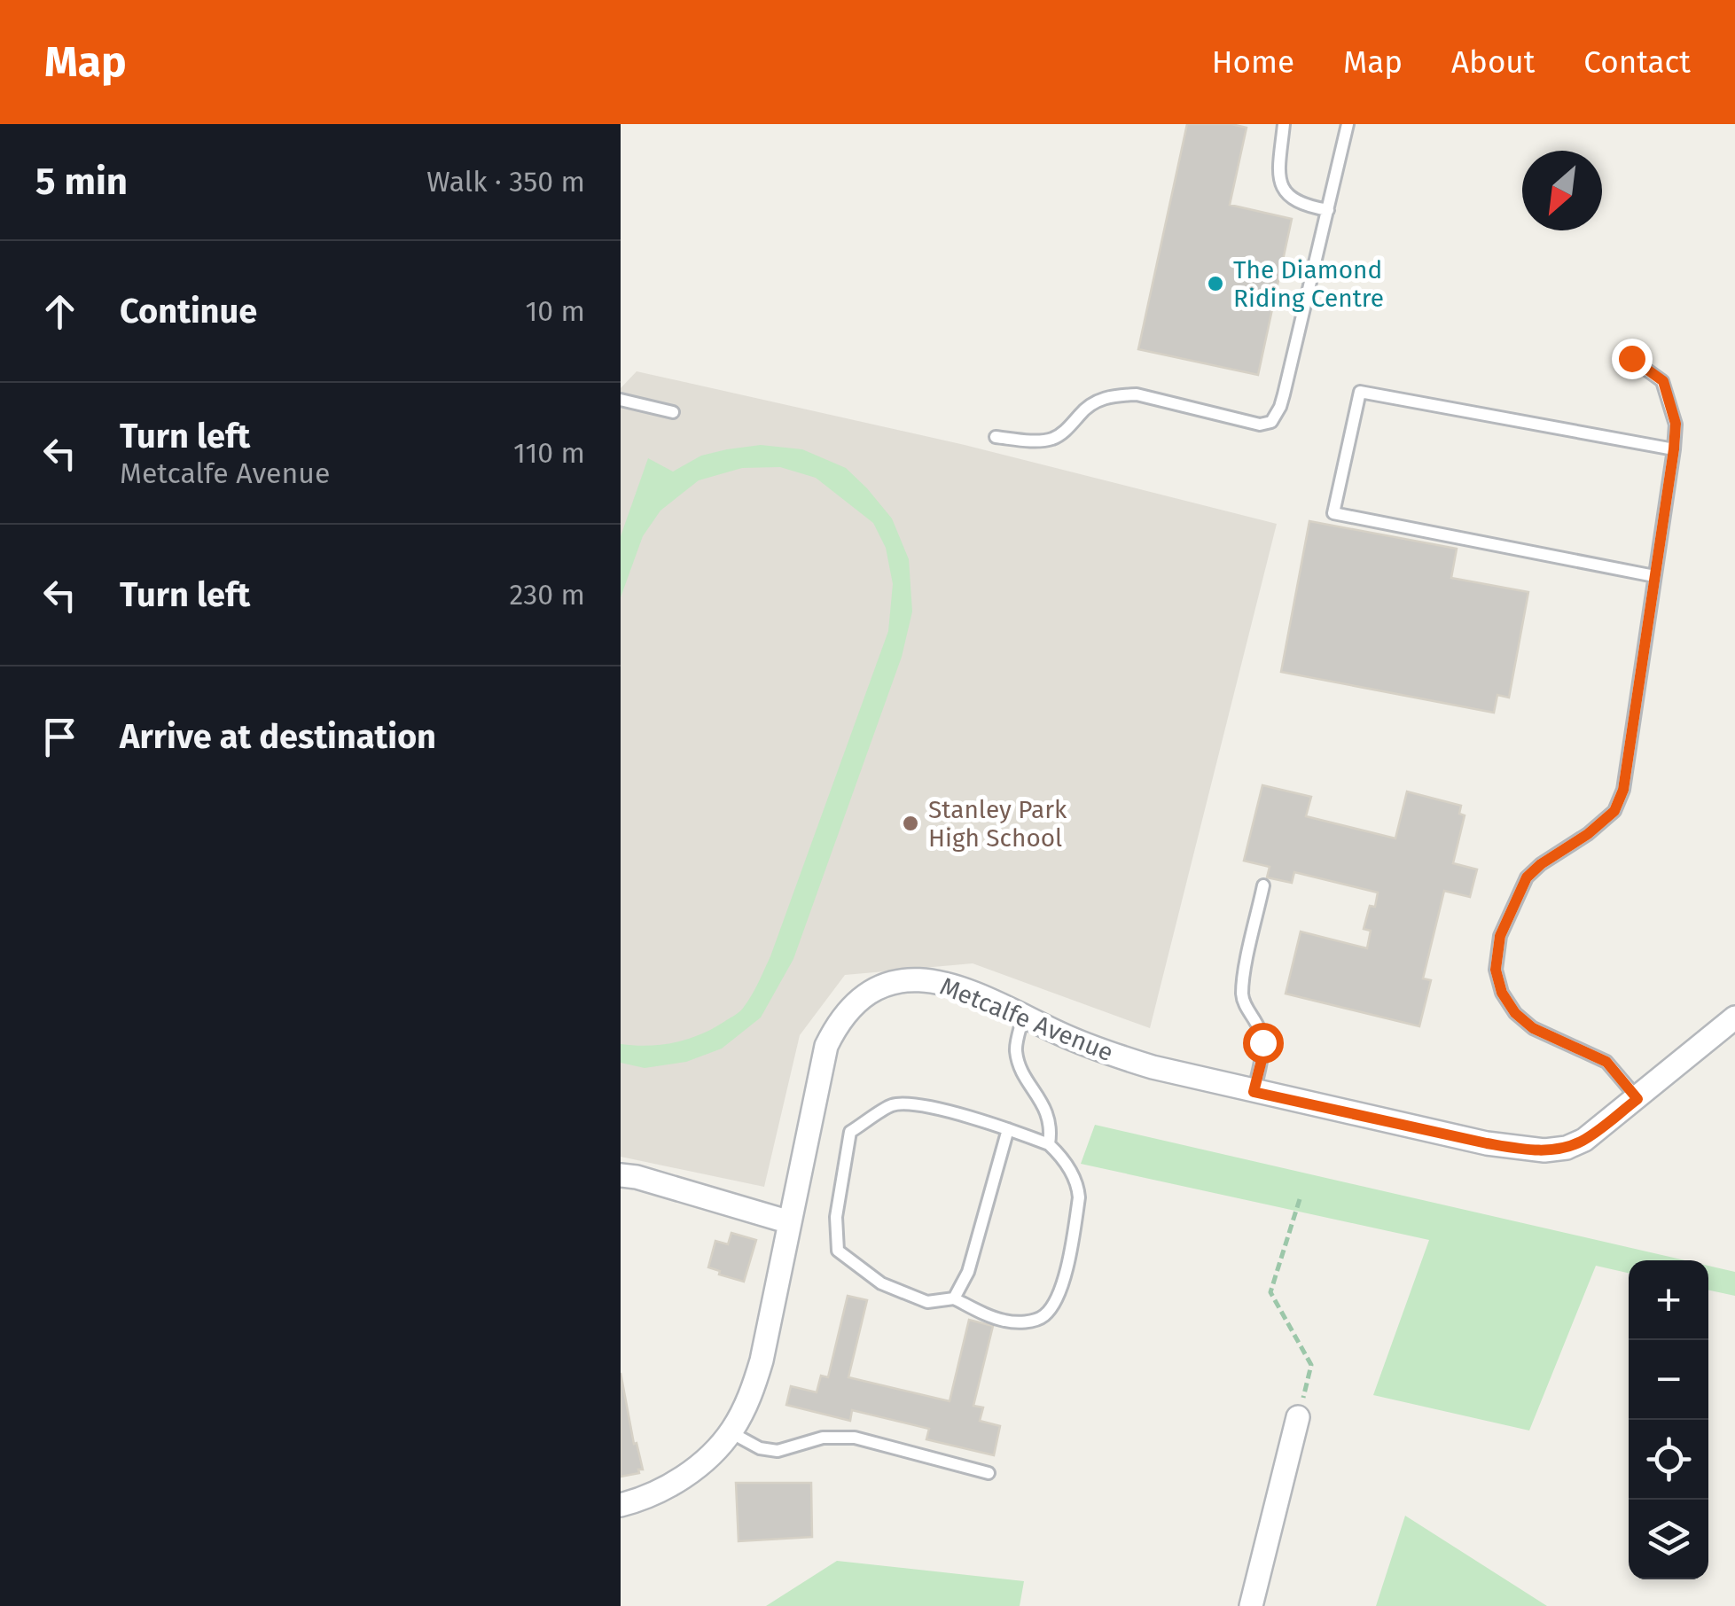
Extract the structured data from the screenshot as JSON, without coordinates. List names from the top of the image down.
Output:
{
  "streets": {
    "street": ["Metcalfe Avenue"]
  },
  "places": ["The Diamond Riding Centre", "Stanley Park High School"],
  "north": "bottom left",
  "page": {
    "header": "Map",
    "nav": [
      "Home",
      "Map",
      "About",
      "Contact"
    ],
    "heading": ["5 min", "Walk · 350 m"],
    "list": [
      ["Continue", "10 m"],
      ["Turn left", "Metcalfe Avenue", "110 m"],
      ["Turn left", "230 m"],
      "Arrive at destination"
    ],
    "map_buttons": ["+", "−"]
  }
}
